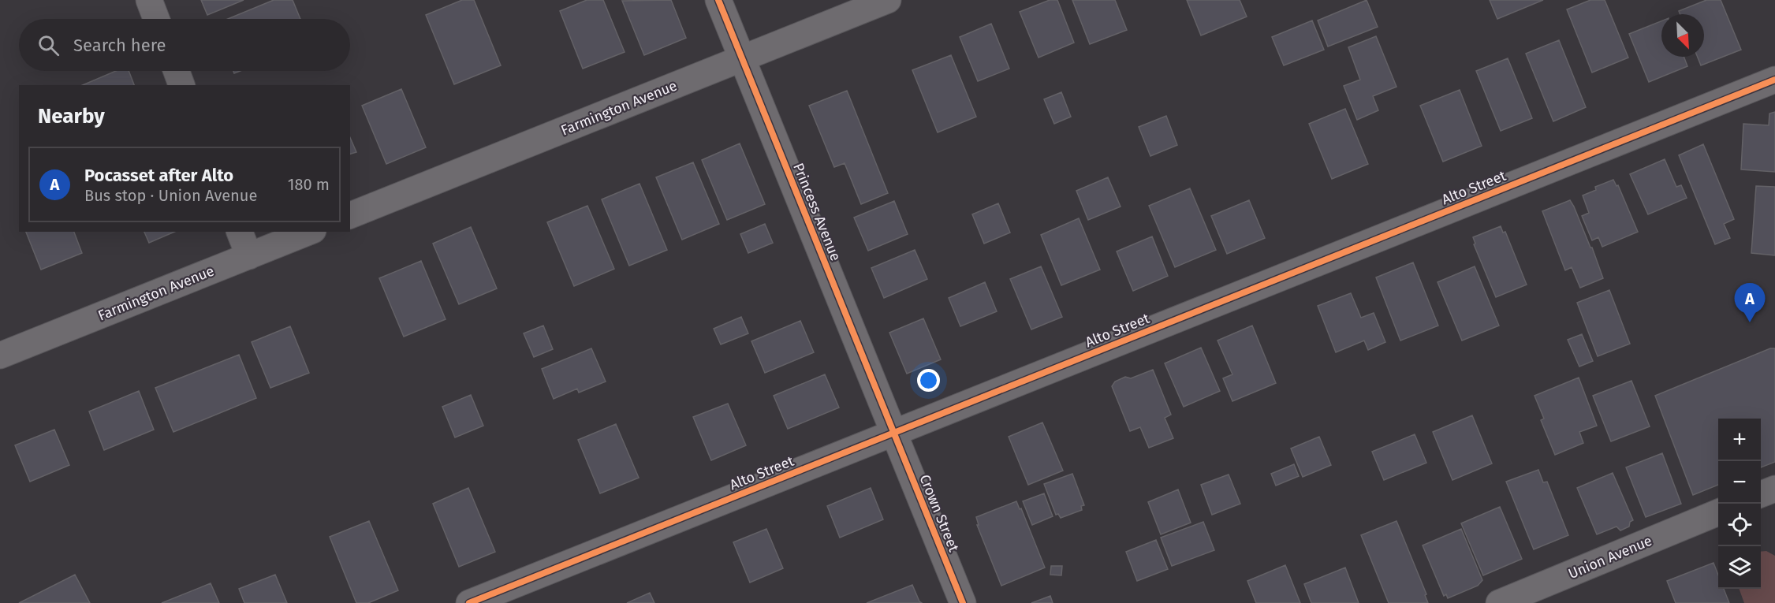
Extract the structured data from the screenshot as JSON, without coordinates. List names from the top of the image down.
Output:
{
  "streets": {
    "street": [
      "Farmington Avenue",
      "Alto Street",
      "Princess Avenue",
      "Crown Street",
      "Union Avenue"
    ]
  },
  "crossings": [
    ["Farmington Avenue", "Princess Avenue"],
    ["Alto Street", "Princess Avenue"],
    ["Alto Street", "Crown Street"],
    ["Princess Avenue", "Crown Street"]
  ],
  "north": "bottom right",
  "page": {
    "search": "Search here",
    "heading": "Nearby",
    "list": [
      {
        "mark": "A",
        "name": "Pocasset after Alto",
        "note": "Bus stop · Union Avenue",
        "value": "180 m"
      }
    ],
    "pins": "A",
    "map_buttons": ["+", "−"]
  }
}
